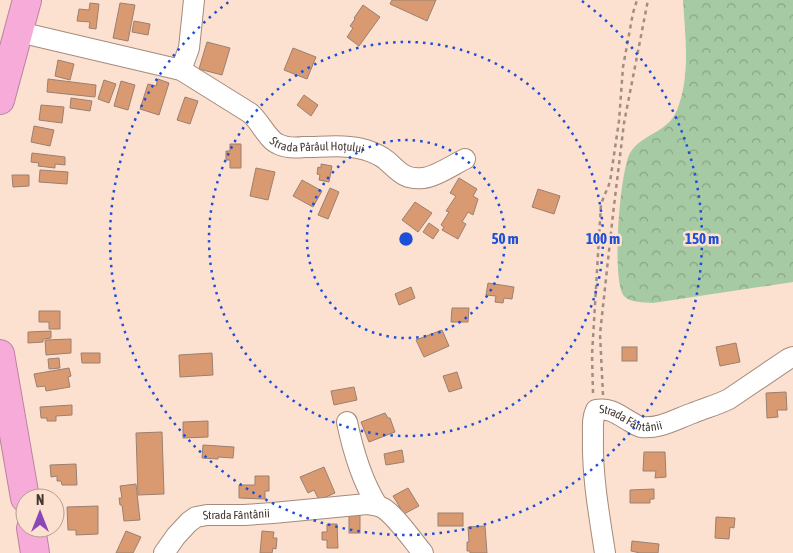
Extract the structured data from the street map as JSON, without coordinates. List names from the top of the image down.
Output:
{
  "streets": {
    "street": ["Strada Pârâul Hoțului", "Strada Fântânii"]
  },
  "north": "top",
  "rings": ["50 m", "100 m", "150 m"]
}
